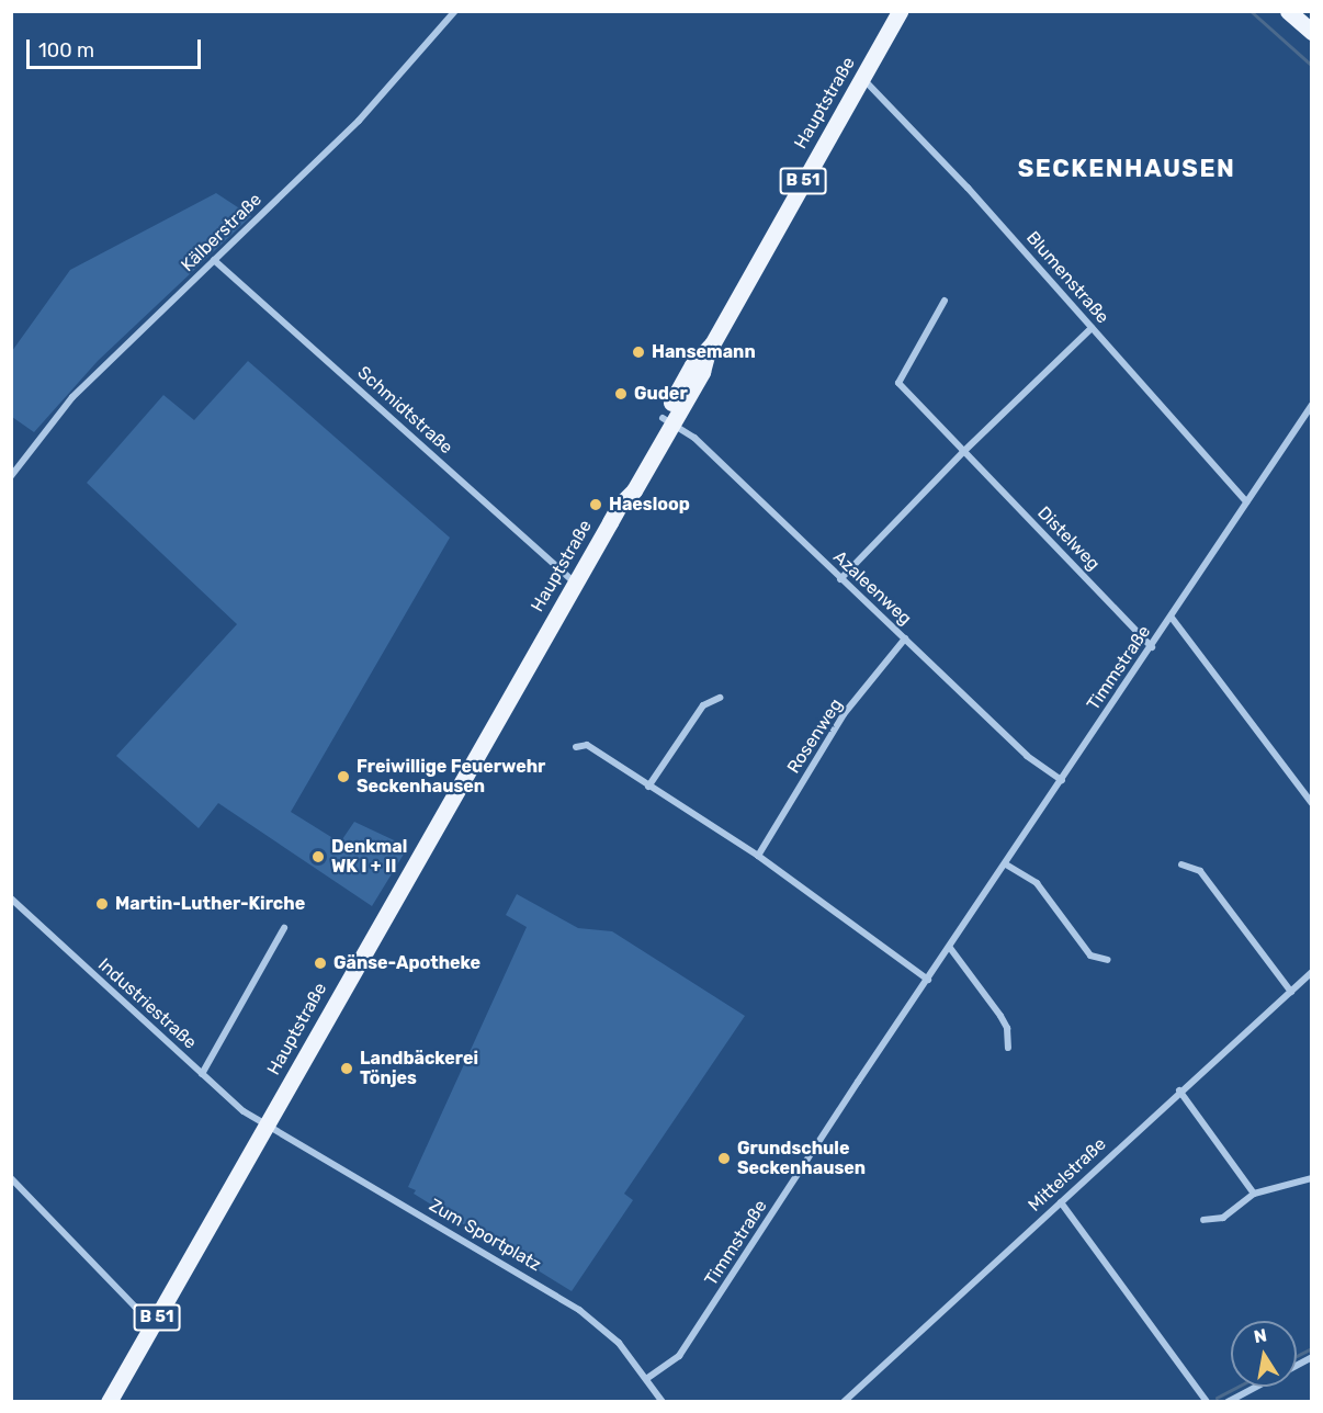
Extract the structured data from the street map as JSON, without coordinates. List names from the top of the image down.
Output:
{
  "streets": {
    "main road": ["Hauptstraße", "B 51"],
    "street": [
      "Kälberstraße",
      "Blumenstraße",
      "Schmidtstraße",
      "Distelweg",
      "Azaleenweg",
      "Timmstraße",
      "Rosenweg",
      "Industriestraße",
      "Mittelstraße",
      "Zum Sportplatz"
    ]
  },
  "crossings": [
    ["Hauptstraße", "Blumenstraße"],
    ["Hauptstraße", "Schmidtstraße"],
    ["Hauptstraße", "Azaleenweg"],
    ["Hauptstraße", "Industriestraße"],
    ["Hauptstraße", "Zum Sportplatz"],
    ["Kälberstraße", "Schmidtstraße"],
    ["Blumenstraße", "Timmstraße"],
    ["Distelweg", "Timmstraße"],
    ["Azaleenweg", "Timmstraße"],
    ["Azaleenweg", "Rosenweg"],
    ["Timmstraße", "Zum Sportplatz"],
    ["Industriestraße", "Zum Sportplatz"]
  ],
  "districts": ["SECKENHAUSEN"],
  "places": [
    "Hansemann",
    "Guder",
    "Haesloop",
    "Freiwillige Feuerwehr Seckenhausen",
    "Denkmal WK I + II",
    "Martin-Luther-Kirche",
    "Gänse-Apotheke",
    "Landbäckerei Tönjes",
    "Grundschule Seckenhausen"
  ],
  "scale_bar": "100 m",
  "north": "top"
}
